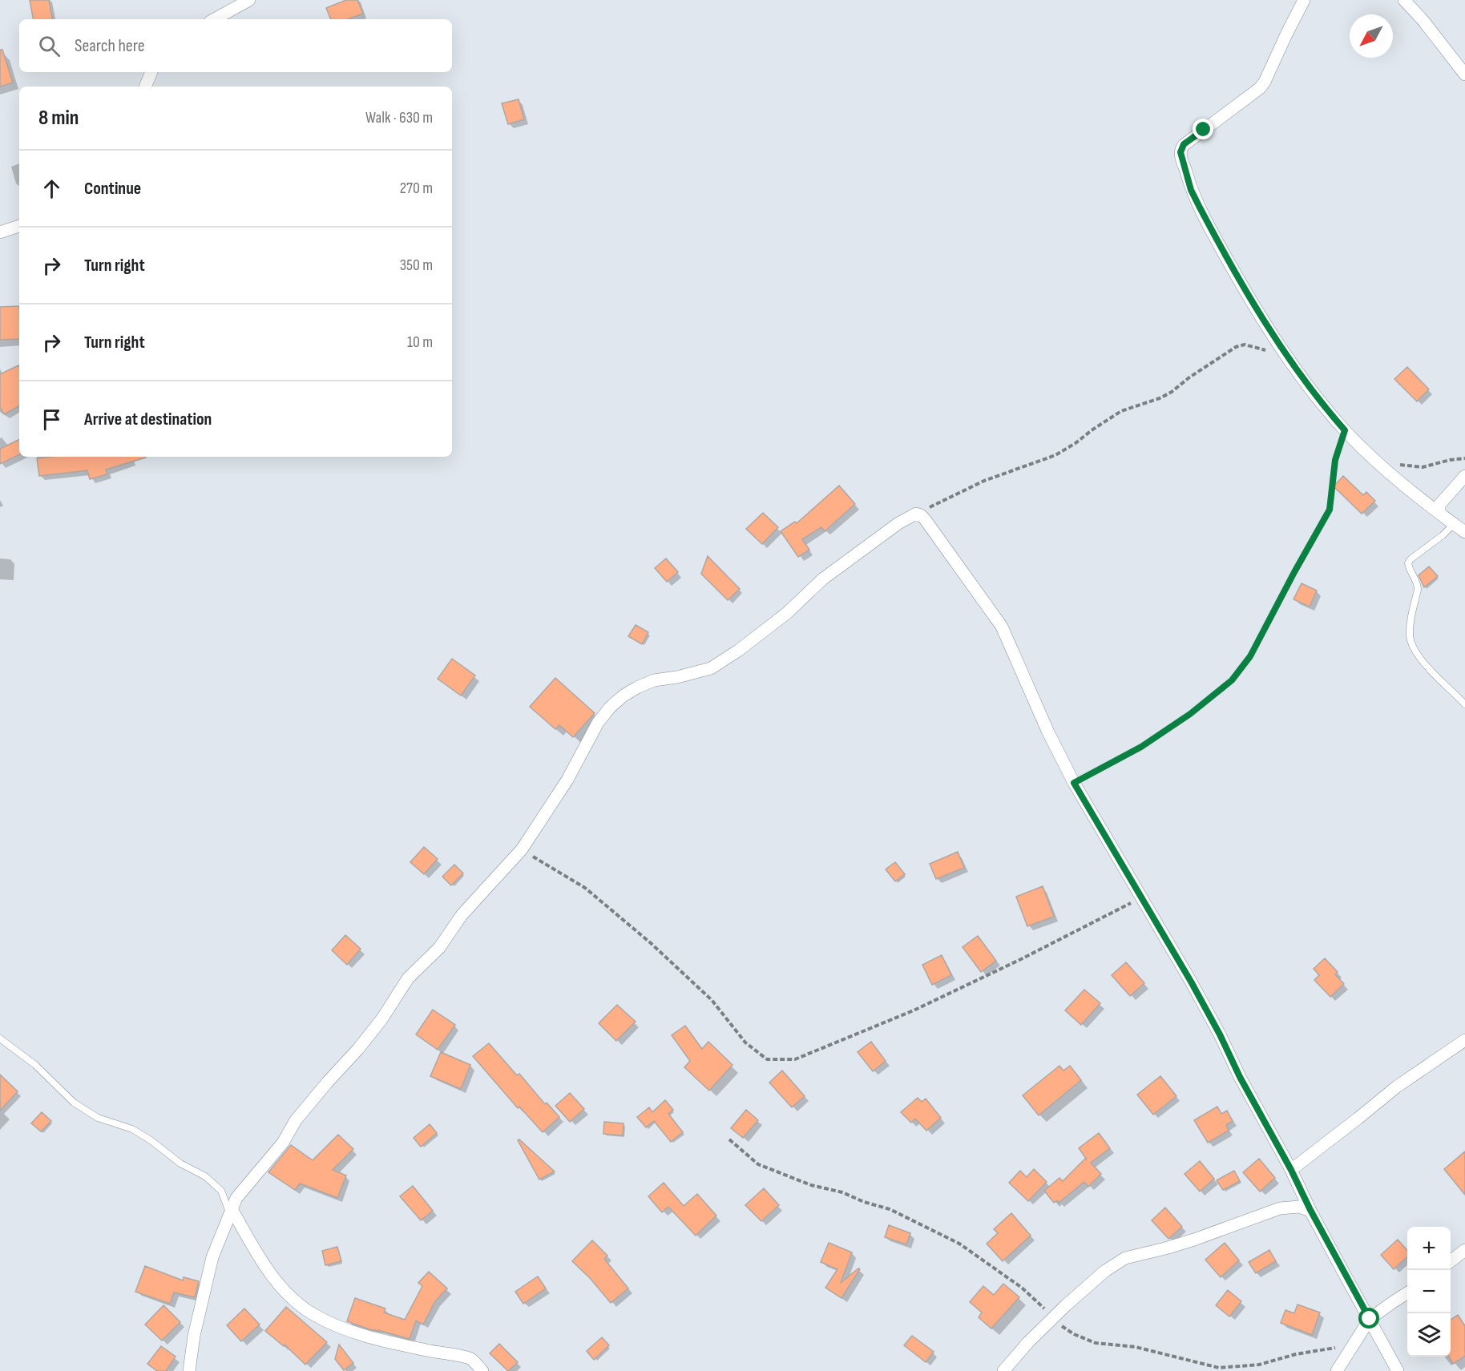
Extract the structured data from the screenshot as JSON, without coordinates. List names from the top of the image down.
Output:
{
  "north": "bottom left",
  "page": {
    "search": "Search here",
    "heading": ["8 min", "Walk · 630 m"],
    "list": [
      ["Continue", "270 m"],
      ["Turn right", "350 m"],
      ["Turn right", "10 m"],
      "Arrive at destination"
    ],
    "map_buttons": ["+", "−"]
  }
}
